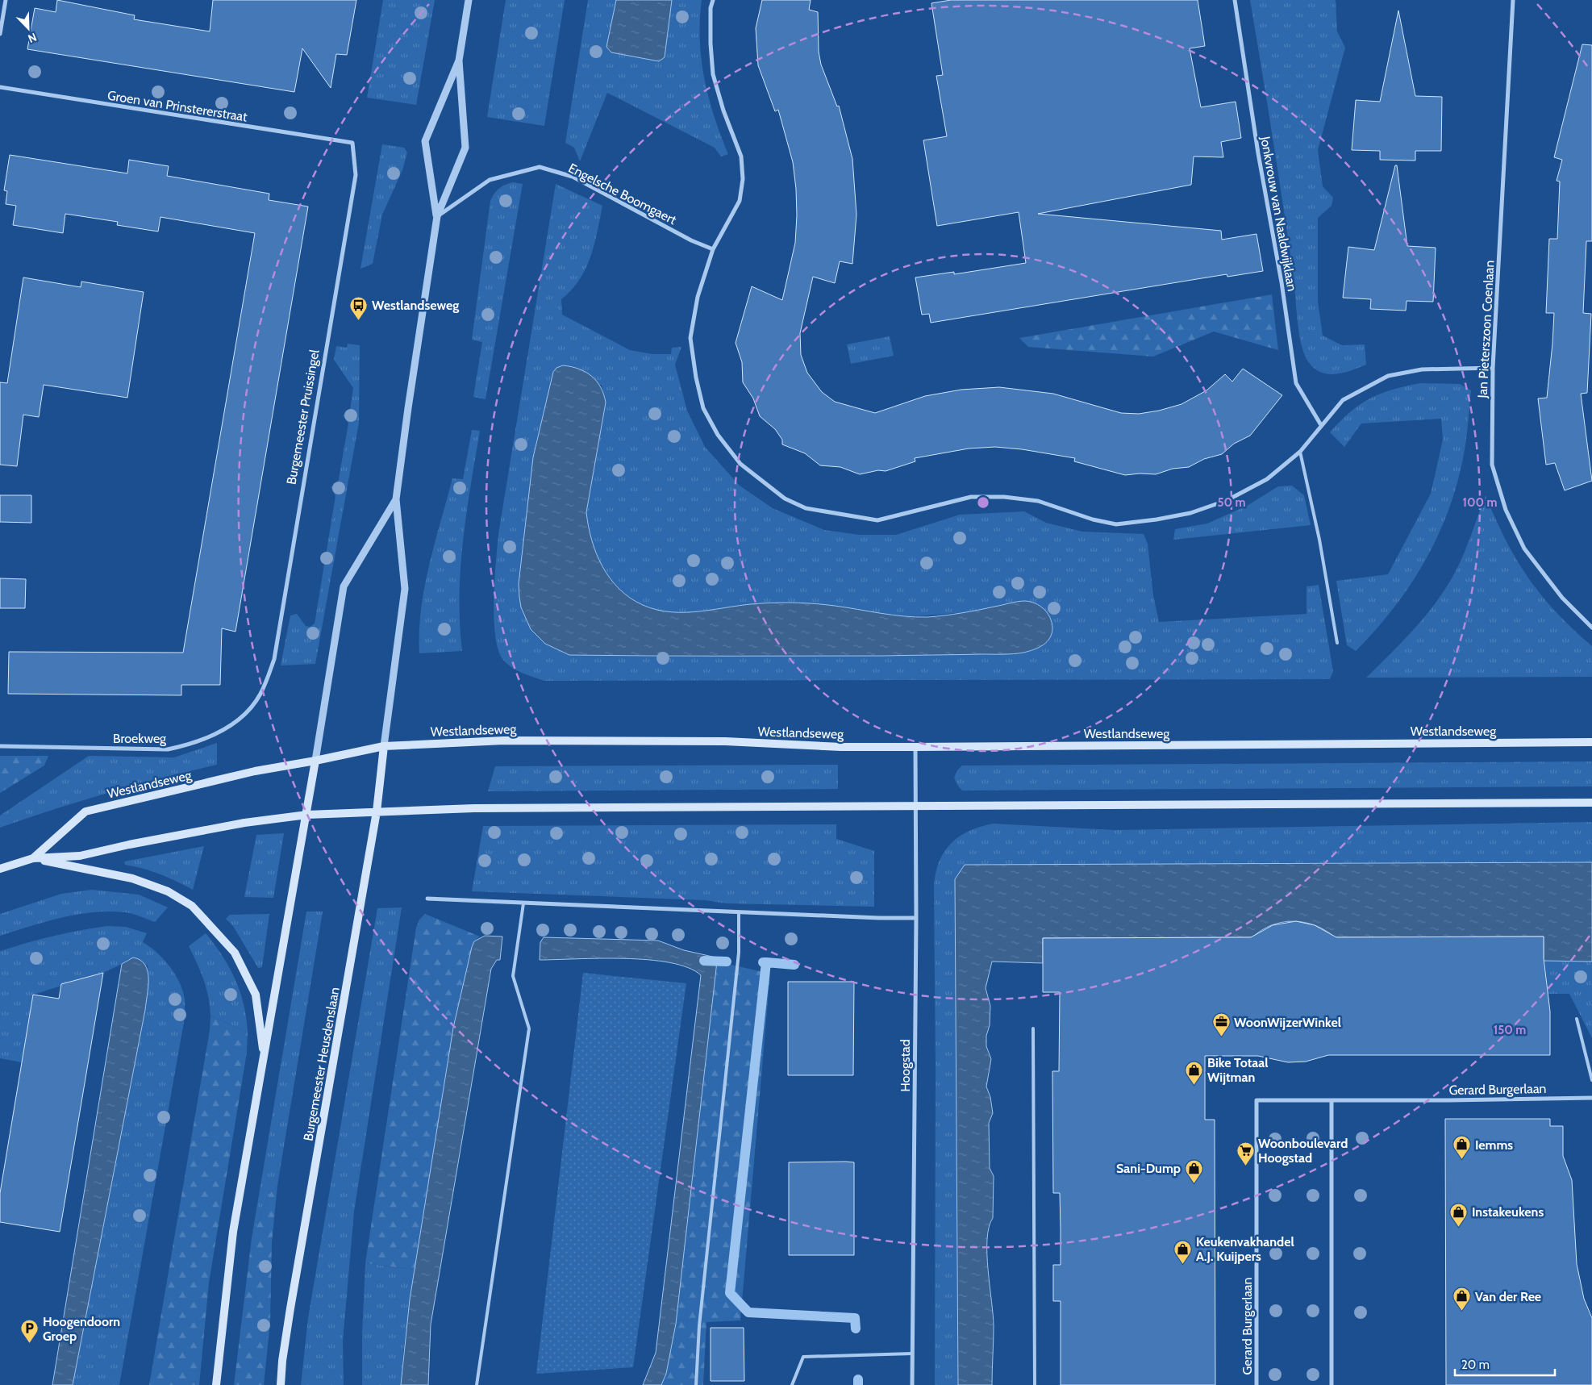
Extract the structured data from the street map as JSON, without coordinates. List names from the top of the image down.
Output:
{
  "streets": {
    "main road": ["Westlandseweg", "Burgemeester Heusdenslaan"],
    "street": [
      "Groen van Prinstererstraat",
      "Engelsche Boomgaert",
      "Jonkvrouw van Naaldwijklaan",
      "Jan Pieterszoon Coenlaan",
      "Burgemeester Pruissingel",
      "Broekweg",
      "Hoogstad",
      "Gerard Burgerlaan"
    ]
  },
  "crossings": [
    ["Groen van Prinstererstraat", "Burgemeester Pruissingel"],
    ["Burgemeester Pruissingel", "Broekweg"],
    ["Westlandseweg", "Burgemeester Heusdenslaan"],
    ["Westlandseweg", "Hoogstad"]
  ],
  "places": {
    "bus stop": ["Westlandseweg"],
    "office": ["WoonWijzerWinkel"],
    "shop": [
      "Bike Totaal Wijtman",
      "Iemms",
      "Sani-Dump",
      "Instakeukens",
      "Keukenvakhandel A.J. Kuijpers",
      "Van der Ree"
    ],
    "supermarket": ["Woonboulevard Hoogstad"],
    "parking": ["Hoogendoorn Groep"]
  },
  "scale_bar": "20 m",
  "north": "bottom right",
  "rings": ["50 m", "100 m", "150 m"]
}
